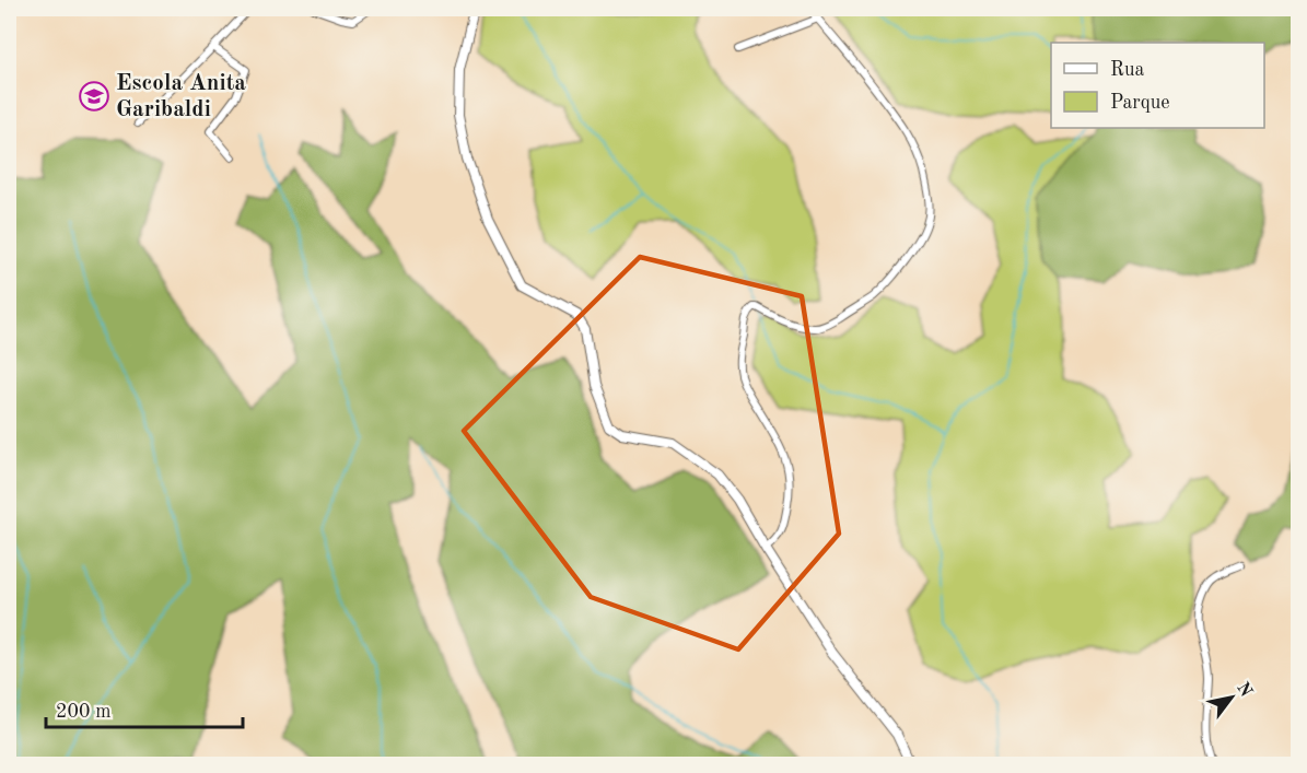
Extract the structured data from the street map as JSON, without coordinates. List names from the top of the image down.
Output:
{
  "places": {
    "school or university": ["Escola Anita Garibaldi"]
  },
  "legend": ["Rua", "Parque"],
  "scale_bar": "200 m",
  "north": "top right"
}
